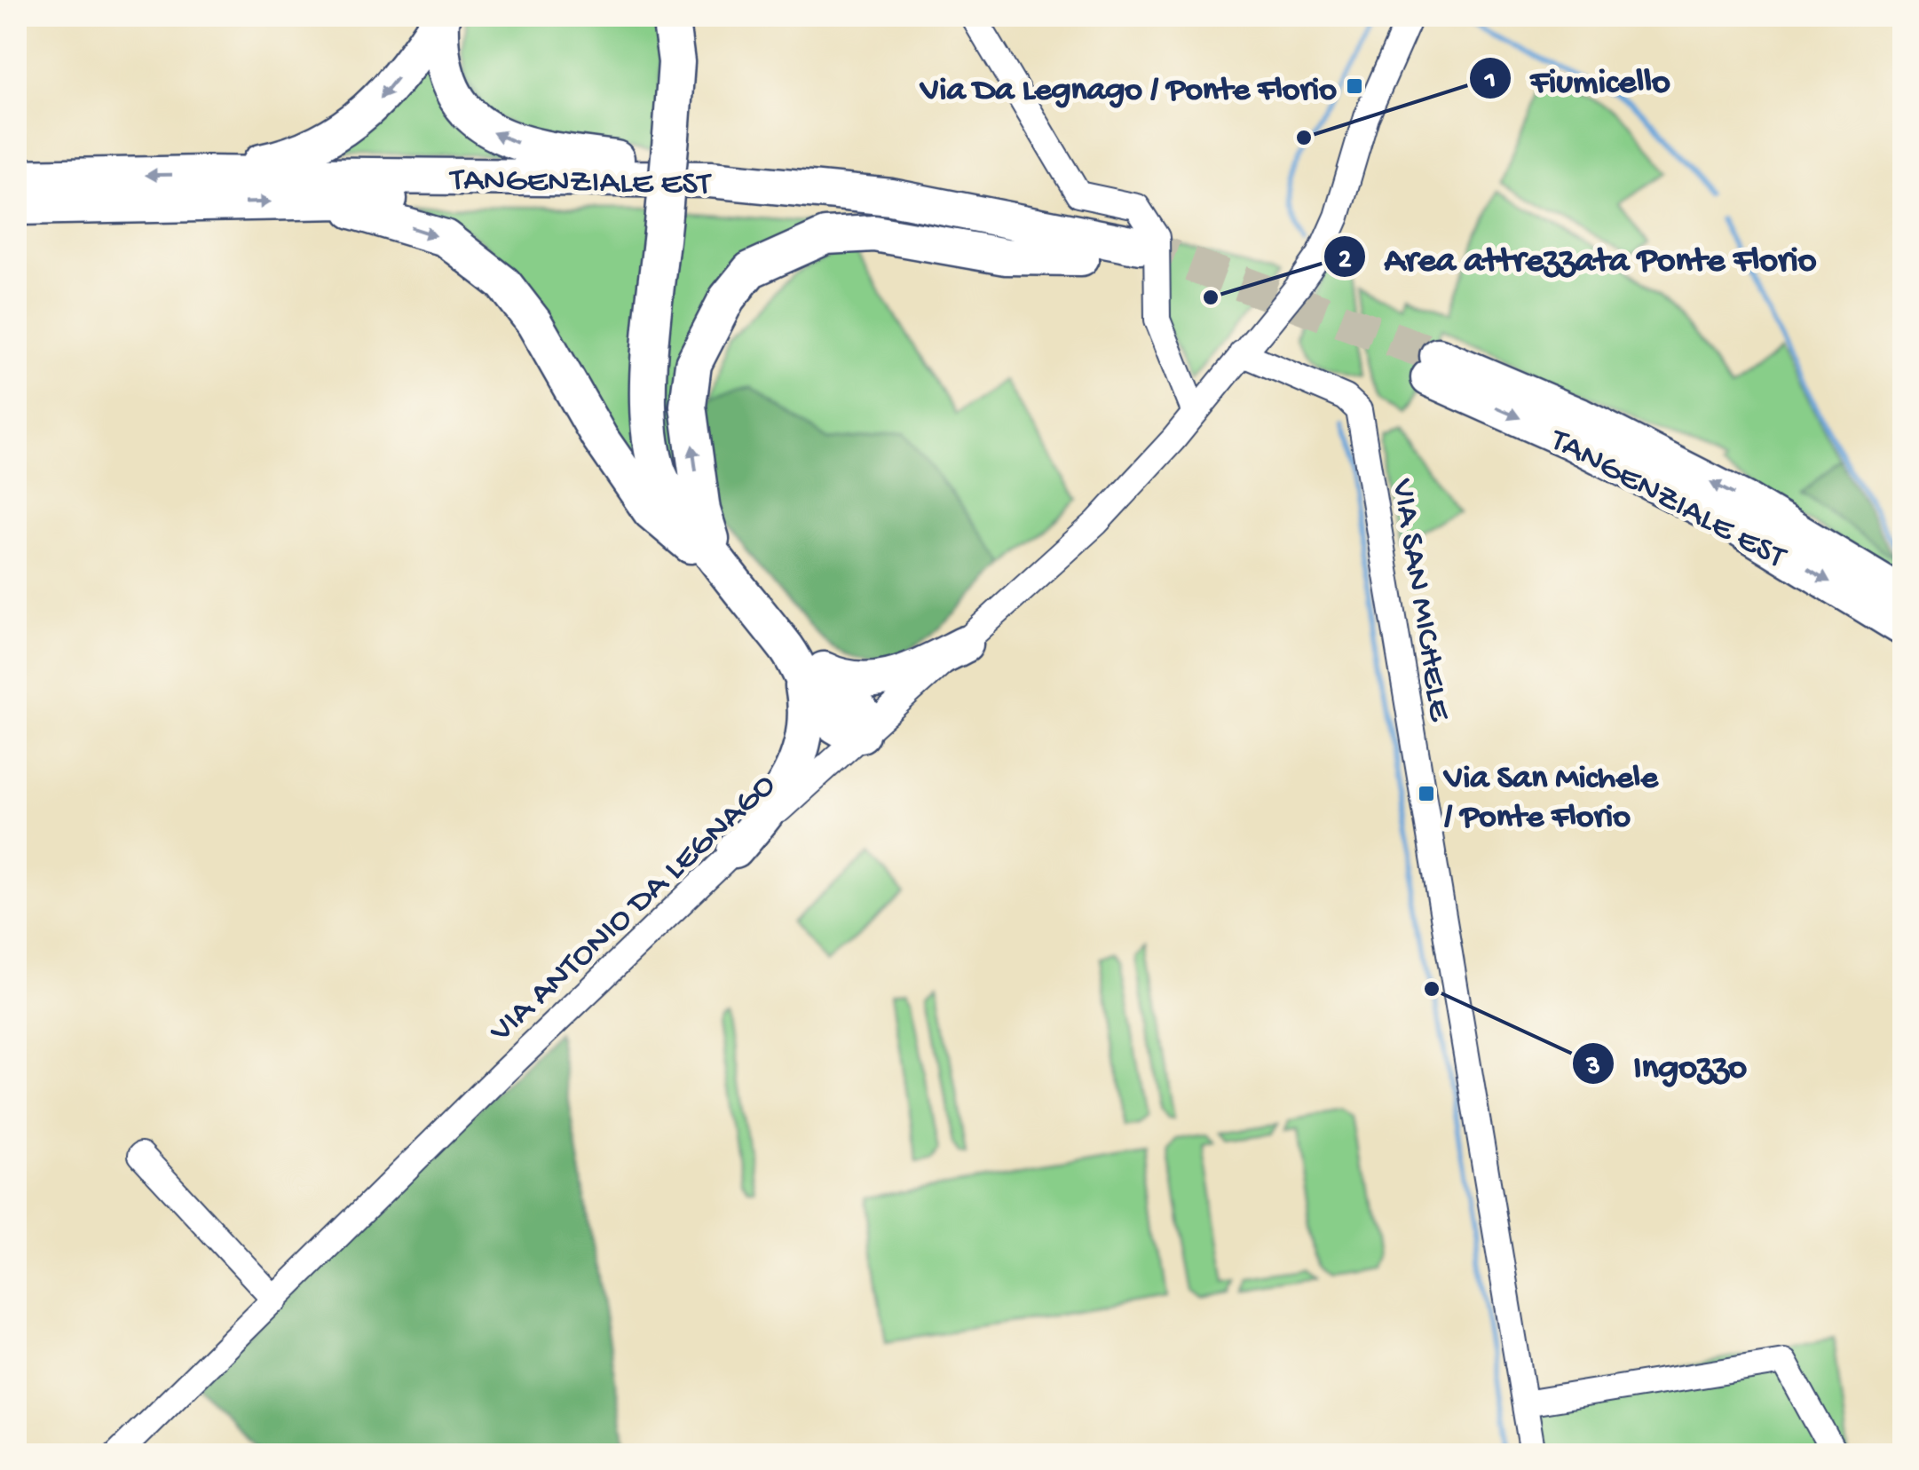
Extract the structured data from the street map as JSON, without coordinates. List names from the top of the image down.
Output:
{
  "streets": {
    "highway": ["TANGENZIALE EST"],
    "street": ["VIA SAN MICHELE", "VIA ANTONIO DA LEGNAGO"]
  },
  "crossings": [
    ["VIA SAN MICHELE", "VIA ANTONIO DA LEGNAGO"]
  ],
  "places": {
    "transit": ["Via Da Legnago / Ponte Florio", "Via San Michele / Ponte Florio"],
    "other": ["Fiumicello", "Area attrezzata Ponte Florio", "Ingozzo"]
  }
}
